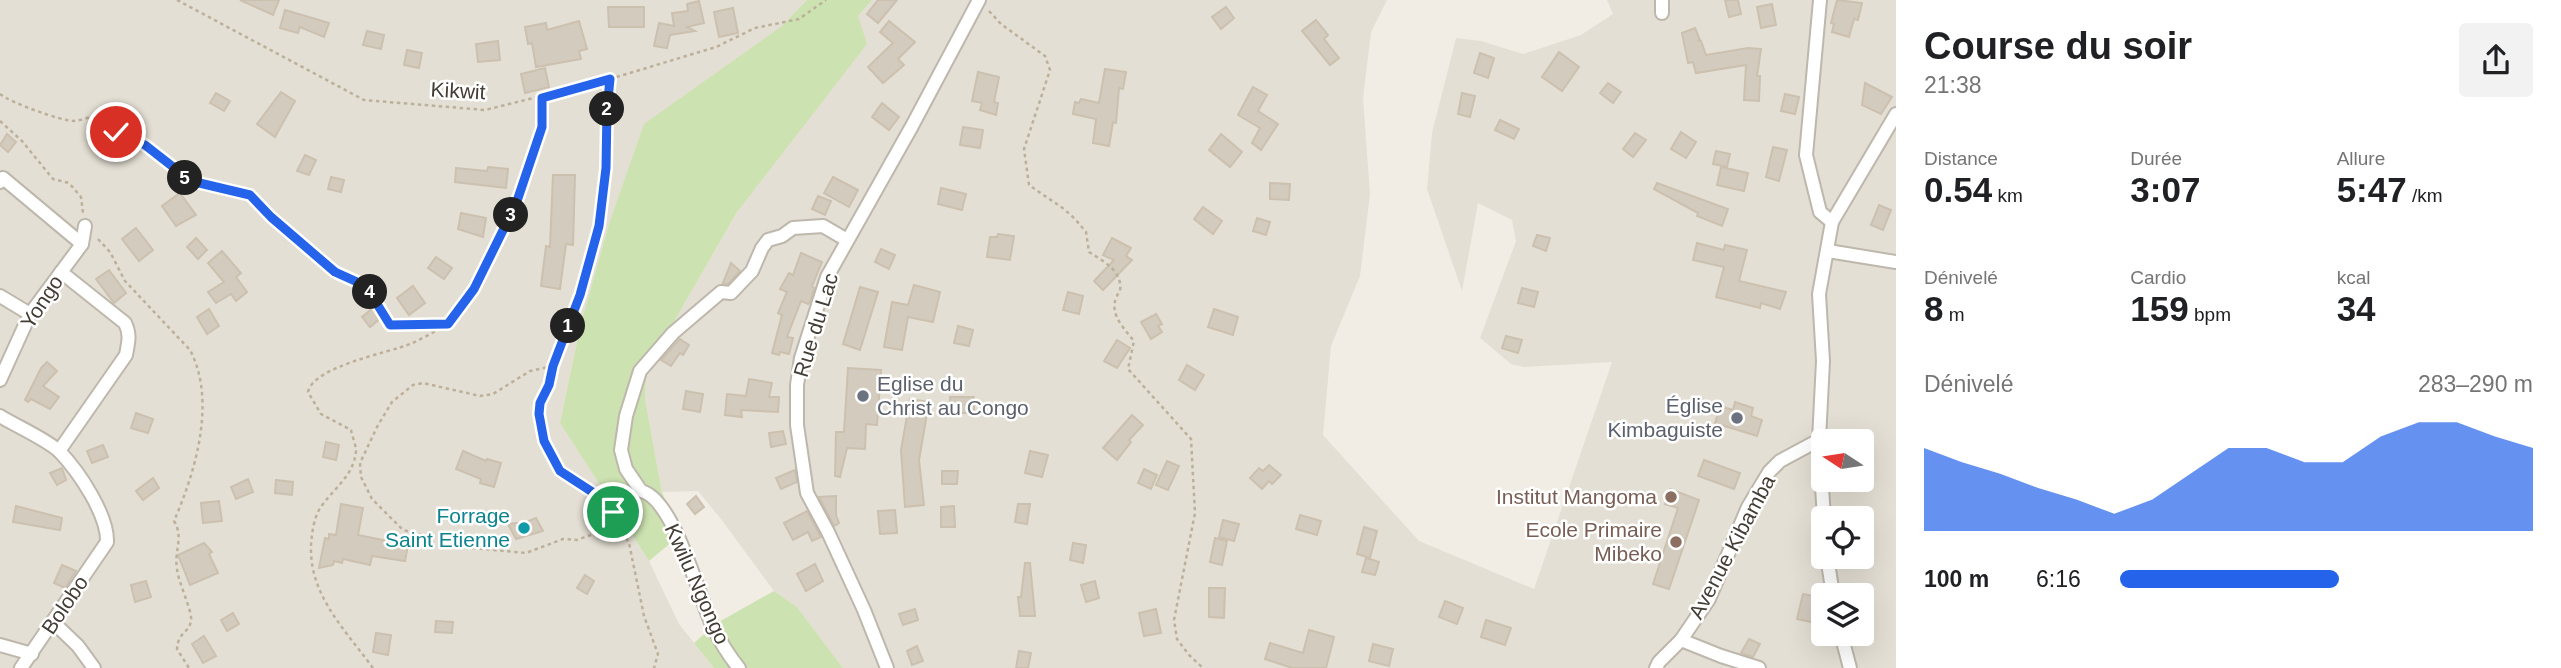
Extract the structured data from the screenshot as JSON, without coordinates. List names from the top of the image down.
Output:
{
  "streets": {
    "street": [
      "Yongo",
      "Rue du Lac",
      "Avenue Kibamba",
      "Kwilu Ngongo",
      "Bolobo"
    ],
    "path": ["Kikwit"]
  },
  "crossings": [
    ["Rue du Lac", "Kwilu Ngongo"]
  ],
  "places": [
    "Eglise du Christ au Congo",
    "Église Kimbaguiste",
    "Institut Mangoma",
    "Forrage Saint Etienne",
    "Ecole Primaire Mibeko"
  ],
  "north": "left",
  "page": {
    "heading": ["Course du soir", "21:38"],
    "pins": [
      "2",
      "5",
      "3",
      "4",
      "1"
    ],
    "stats": [
      ["Distance", "0.54 km"],
      ["Durée", "3:07"],
      ["Allure", "5:47 /km"],
      ["Dénivelé", "8 m"],
      ["Cardio", "159 bpm"],
      ["kcal", "34"]
    ],
    "chart": ["Dénivelé", "283–290 m"],
    "list": [
      {
        "name": "100 m",
        "note": "6:16"
      }
    ]
  }
}
